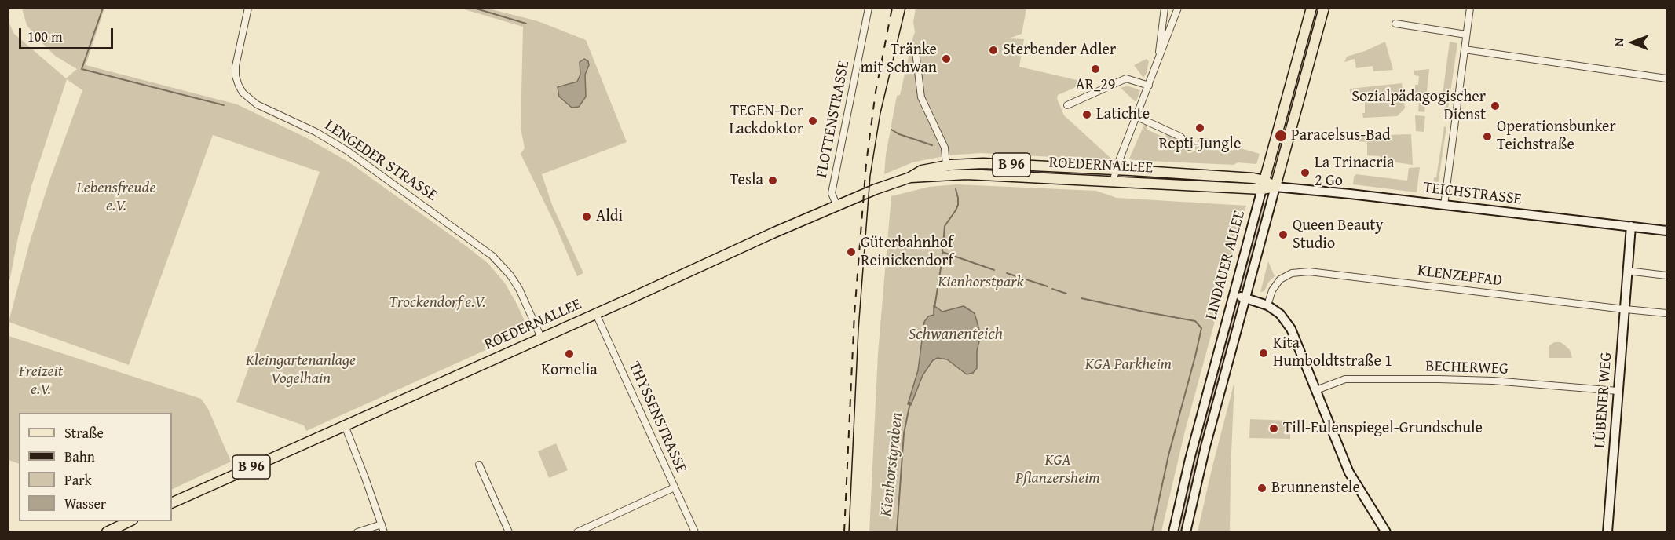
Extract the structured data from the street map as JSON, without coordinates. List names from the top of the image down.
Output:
{
  "streets": {
    "main road": ["B 96", "ROEDERNALLEE", "LINDAUER ALLEE"],
    "street": [
      "FLOTTENSTRASSE",
      "LENGEDER STRASSE",
      "TEICHSTRASSE",
      "KLENZEPFAD",
      "BECHERWEG",
      "LÜBENER WEG",
      "THYSSENSTRASSE"
    ]
  },
  "crossings": [
    ["FLOTTENSTRASSE", "ROEDERNALLEE"],
    ["LENGEDER STRASSE", "ROEDERNALLEE"],
    ["B 96", "ROEDERNALLEE"],
    ["B 96", "TEICHSTRASSE"],
    ["B 96", "LINDAUER ALLEE"],
    ["ROEDERNALLEE", "LINDAUER ALLEE"],
    ["ROEDERNALLEE", "THYSSENSTRASSE"],
    ["TEICHSTRASSE", "LINDAUER ALLEE"],
    ["TEICHSTRASSE", "LÜBENER WEG"],
    ["KLENZEPFAD", "LÜBENER WEG"],
    ["BECHERWEG", "LÜBENER WEG"]
  ],
  "water": ["Schwanenteich", "Kienhorstgraben"],
  "parks": [
    "Lebensfreude e.V.",
    "Kienhorstpark",
    "Trockendorf e.V.",
    "Kleingartenanlage Vogelhain",
    "KGA Parkheim",
    "Freizeit e.V.",
    "KGA Pflanzersheim"
  ],
  "places": [
    "Sterbender Adler",
    "Tränke mit Schwan",
    "AR_29",
    "Sozialpädagogischer Dienst",
    "Latichte",
    "TEGEN-Der Lackdoktor",
    "Repti-Jungle",
    "Paracelsus-Bad",
    "Operationsbunker Teichstraße",
    "La Trinacria 2 Go",
    "Tesla",
    "Aldi",
    "Queen Beauty Studio",
    "Güterbahnhof Reinickendorf",
    "Kita Humboldtstraße 1",
    "Kornelia",
    "Till-Eulenspiegel-Grundschule",
    "Brunnenstele"
  ],
  "legend": [
    "Straße",
    "Bahn",
    "Park",
    "Wasser"
  ],
  "scale_bar": "100 m",
  "north": "left"
}
